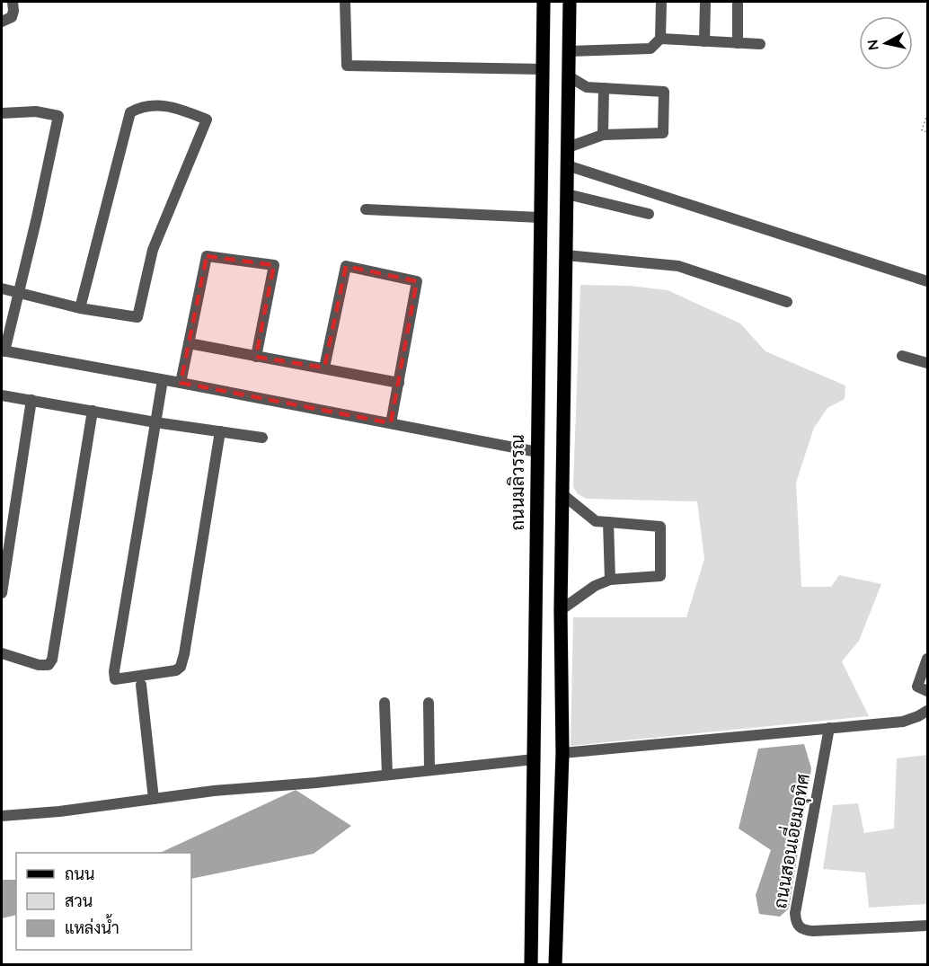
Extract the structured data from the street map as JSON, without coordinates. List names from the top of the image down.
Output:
{
  "streets": {
    "main road": ["ถนนมลิวรรณ"],
    "street": ["ถนนสอนเอี่ยมอุทิศ"]
  },
  "legend": ["ถนน", "สวน", "แหล่งน้ำ"],
  "north": "left"
}
